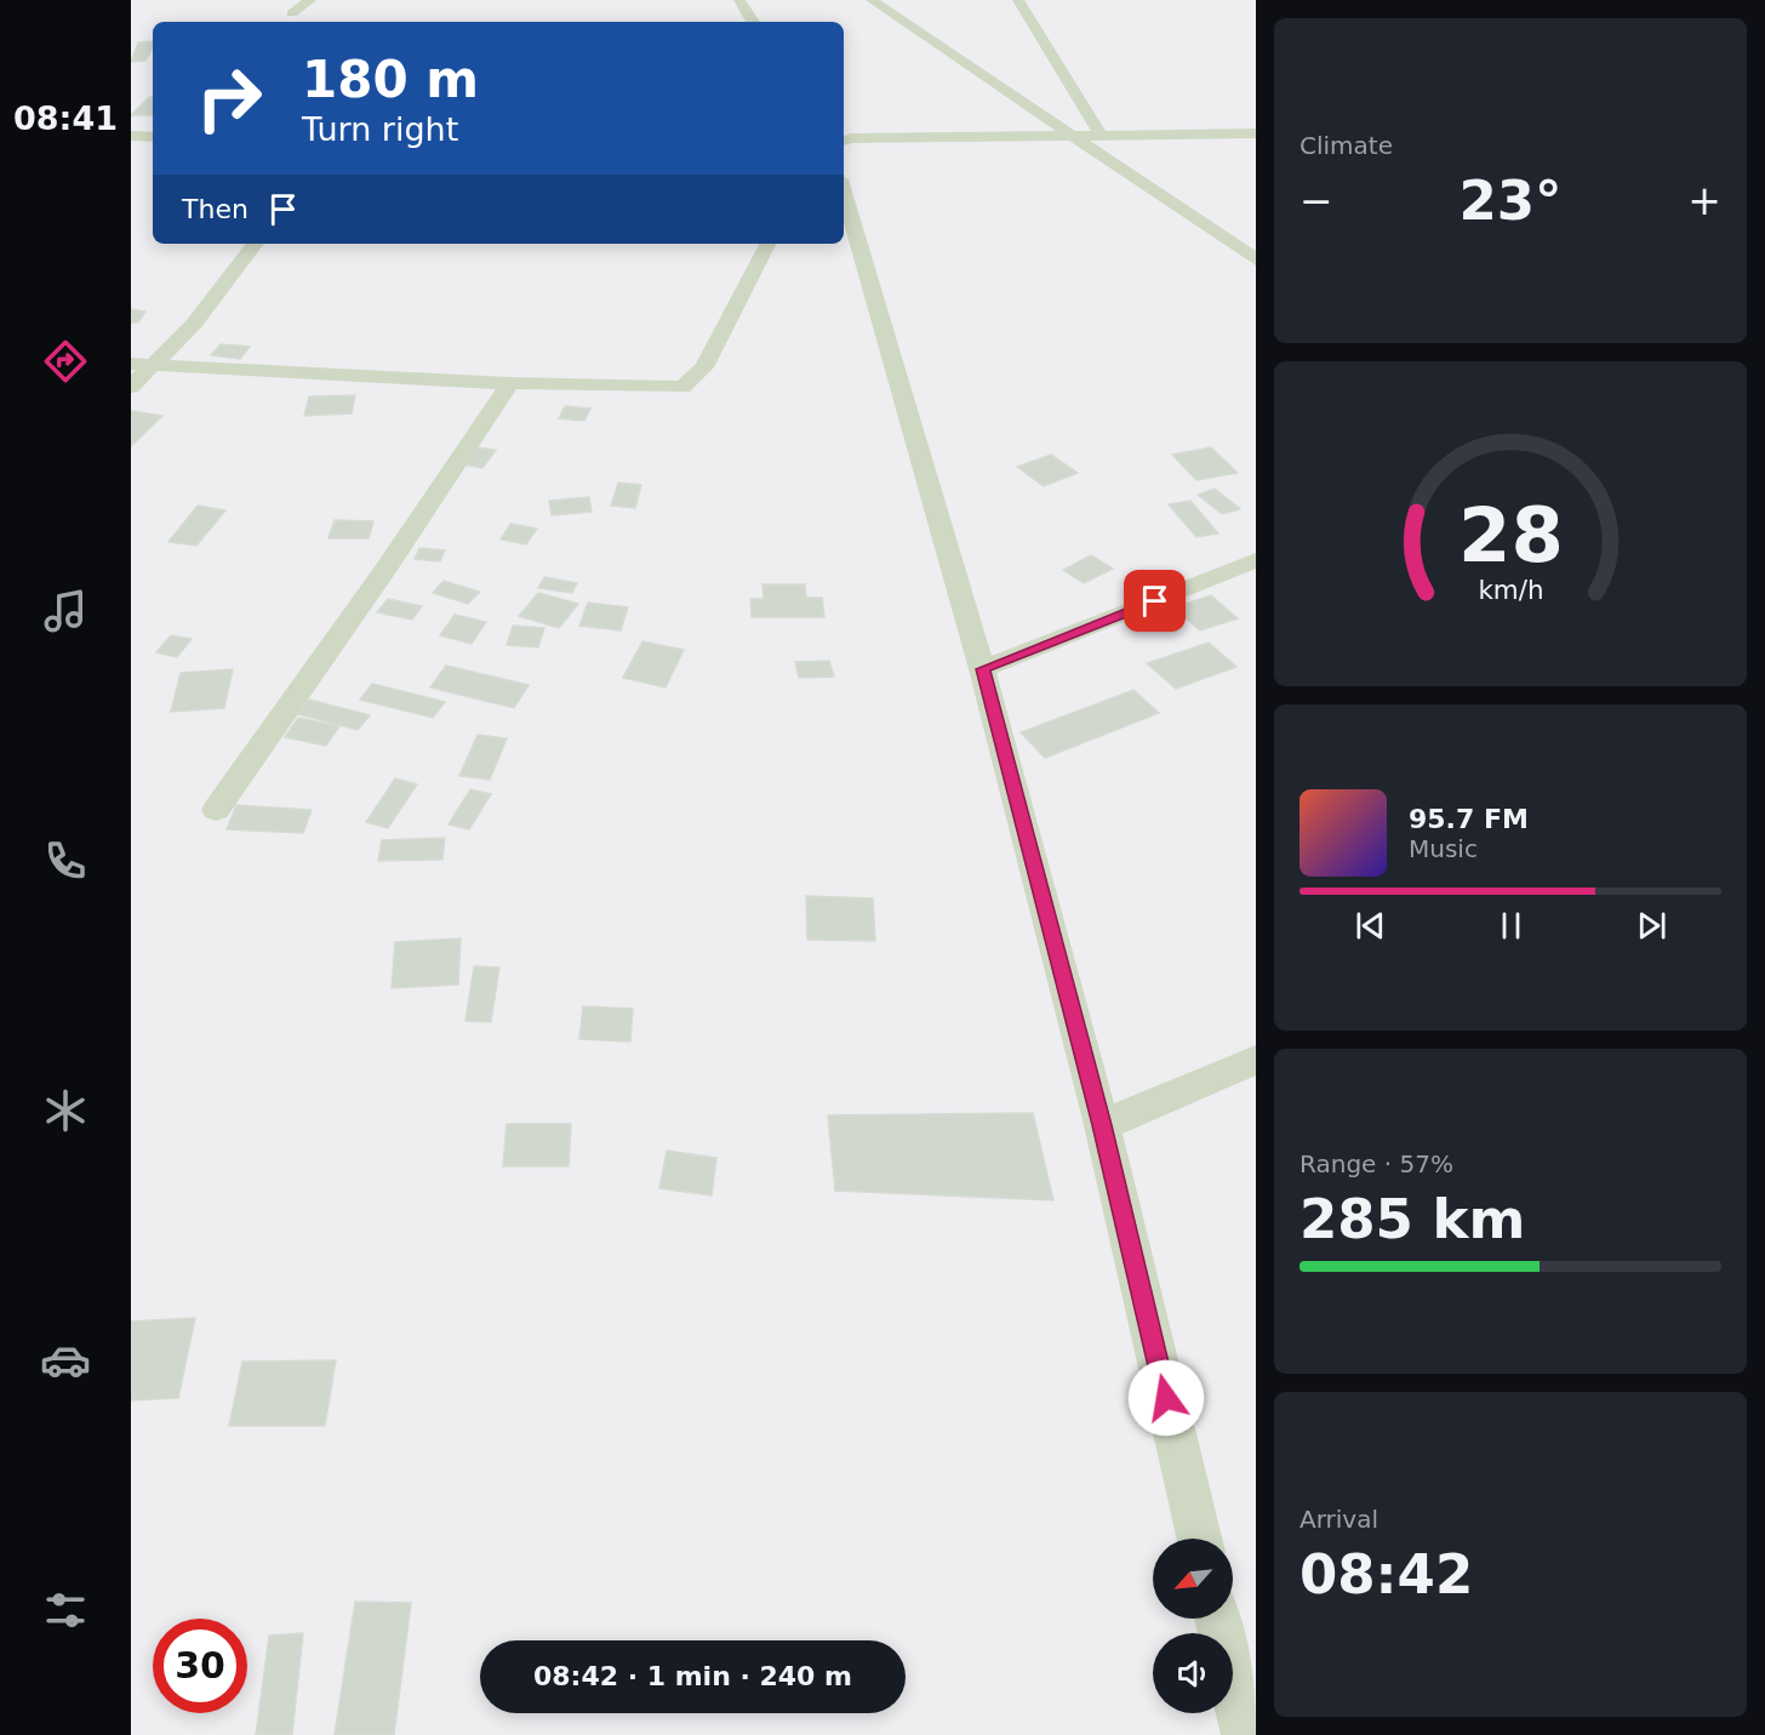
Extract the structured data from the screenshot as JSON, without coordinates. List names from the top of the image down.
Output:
{
  "north": "bottom left",
  "page": {
    "tabs": "08:41",
    "tile": [
      "Climate",
      ["Range · 57%", "285 km"],
      ["Arrival", "08:42"]
    ],
    "turn": ["180 m", "Turn right"],
    "heat": ["−", "23°", "+"],
    "then": "Then",
    "song": ["95.7 FM", "Music"],
    "limit": "30",
    "trip": "08:42 · 1 min · 240 m",
    "gauge": ["28", "km/h"]
  }
}
